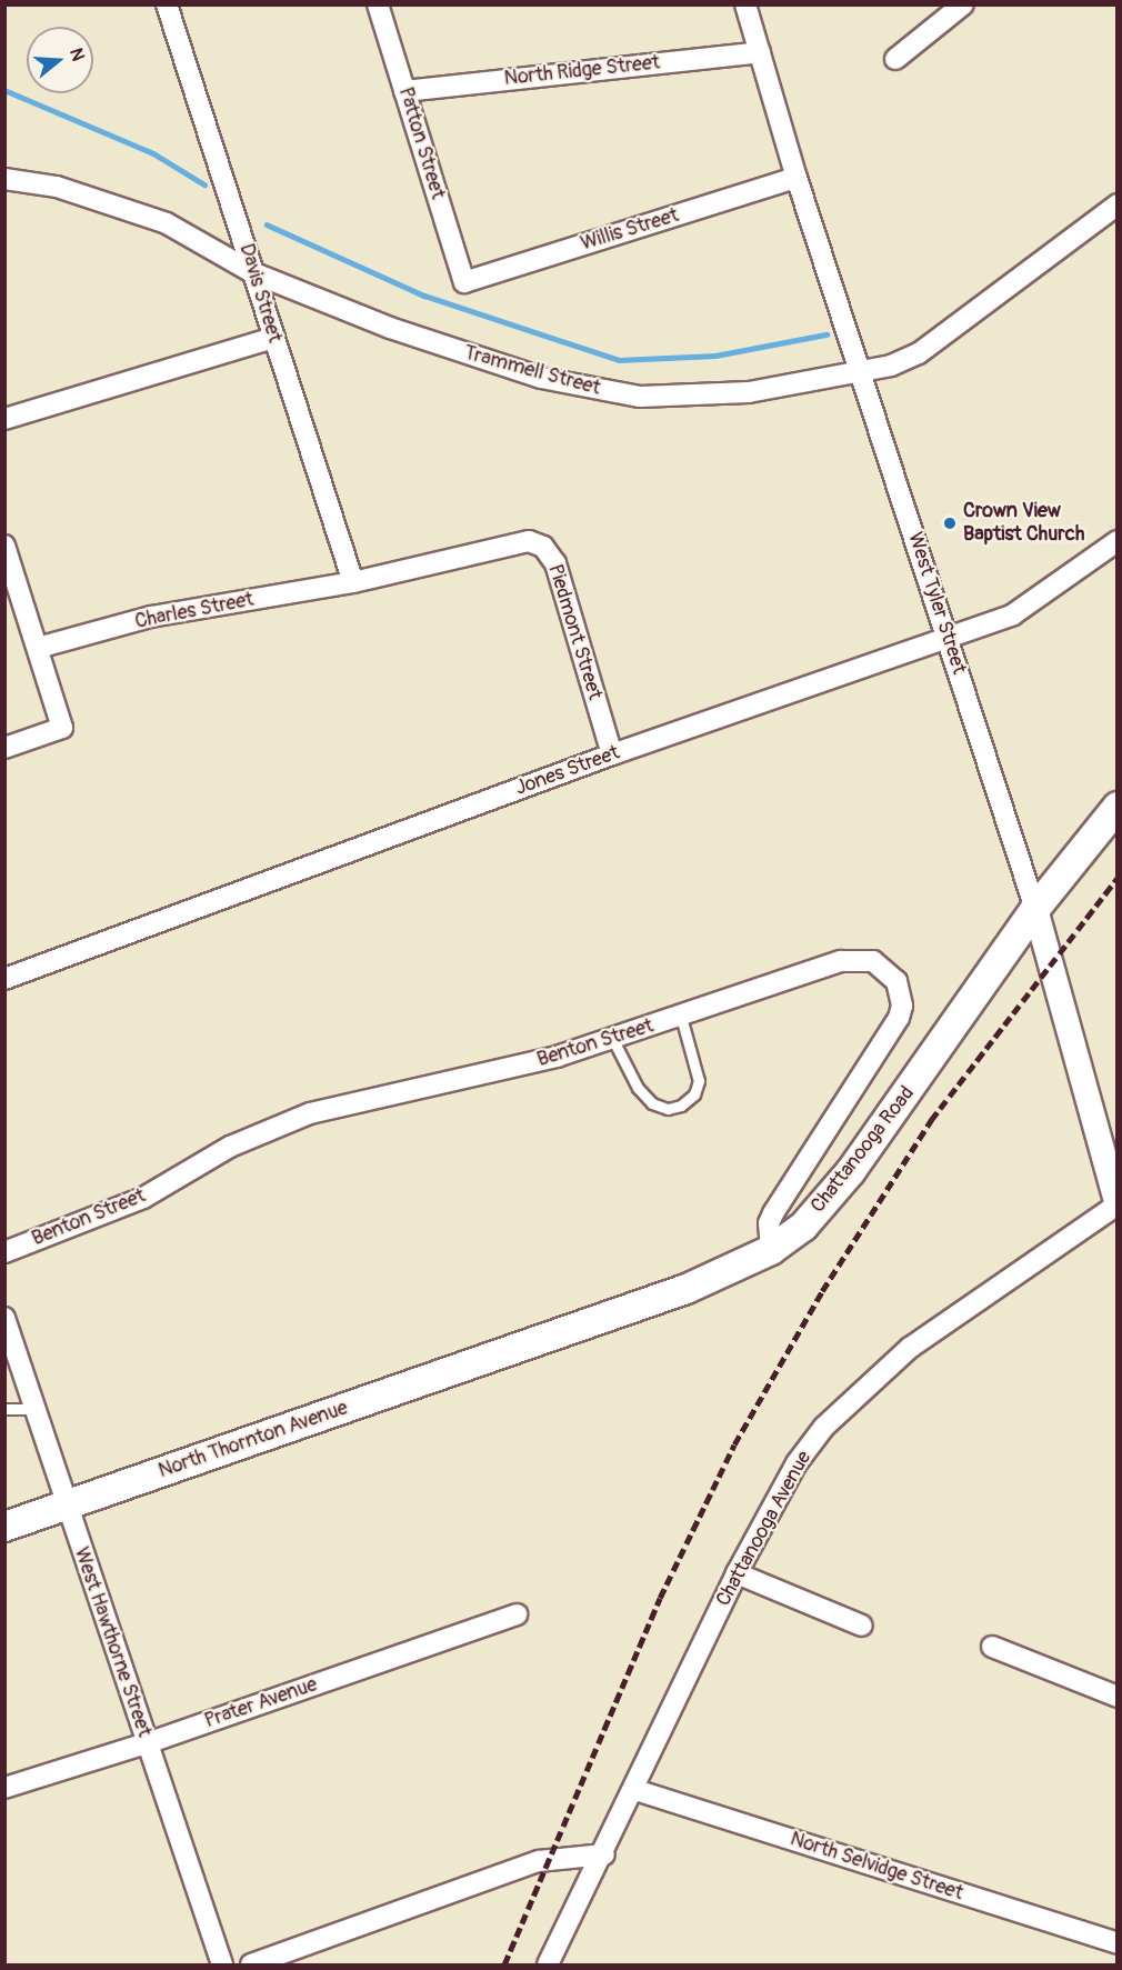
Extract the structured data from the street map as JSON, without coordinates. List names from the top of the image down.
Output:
{
  "streets": {
    "main road": ["Chattanooga Road", "North Thornton Avenue"],
    "street": [
      "North Ridge Street",
      "Patton Street",
      "Willis Street",
      "Davis Street",
      "Trammell Street",
      "West Tyler Street",
      "Charles Street",
      "Piedmont Street",
      "Jones Street",
      "Benton Street",
      "Chattanooga Avenue",
      "West Hawthorne Street",
      "Prater Avenue",
      "North Selvidge Street"
    ]
  },
  "crossings": [
    ["North Ridge Street", "Patton Street"],
    ["North Ridge Street", "West Tyler Street"],
    ["Patton Street", "Willis Street"],
    ["Willis Street", "West Tyler Street"],
    ["Davis Street", "Trammell Street"],
    ["Davis Street", "Charles Street"],
    ["Davis Street", "Piedmont Street"],
    ["Trammell Street", "West Tyler Street"],
    ["West Tyler Street", "Jones Street"],
    ["West Tyler Street", "Chattanooga Road"],
    ["West Tyler Street", "Chattanooga Avenue"],
    ["Charles Street", "Piedmont Street"],
    ["Piedmont Street", "Jones Street"],
    ["Benton Street", "Chattanooga Road"],
    ["Chattanooga Road", "North Thornton Avenue"],
    ["North Thornton Avenue", "West Hawthorne Street"],
    ["Chattanooga Avenue", "North Selvidge Street"],
    ["West Hawthorne Street", "Prater Avenue"]
  ],
  "places": ["Crown View Baptist Church"],
  "north": "right"
}
